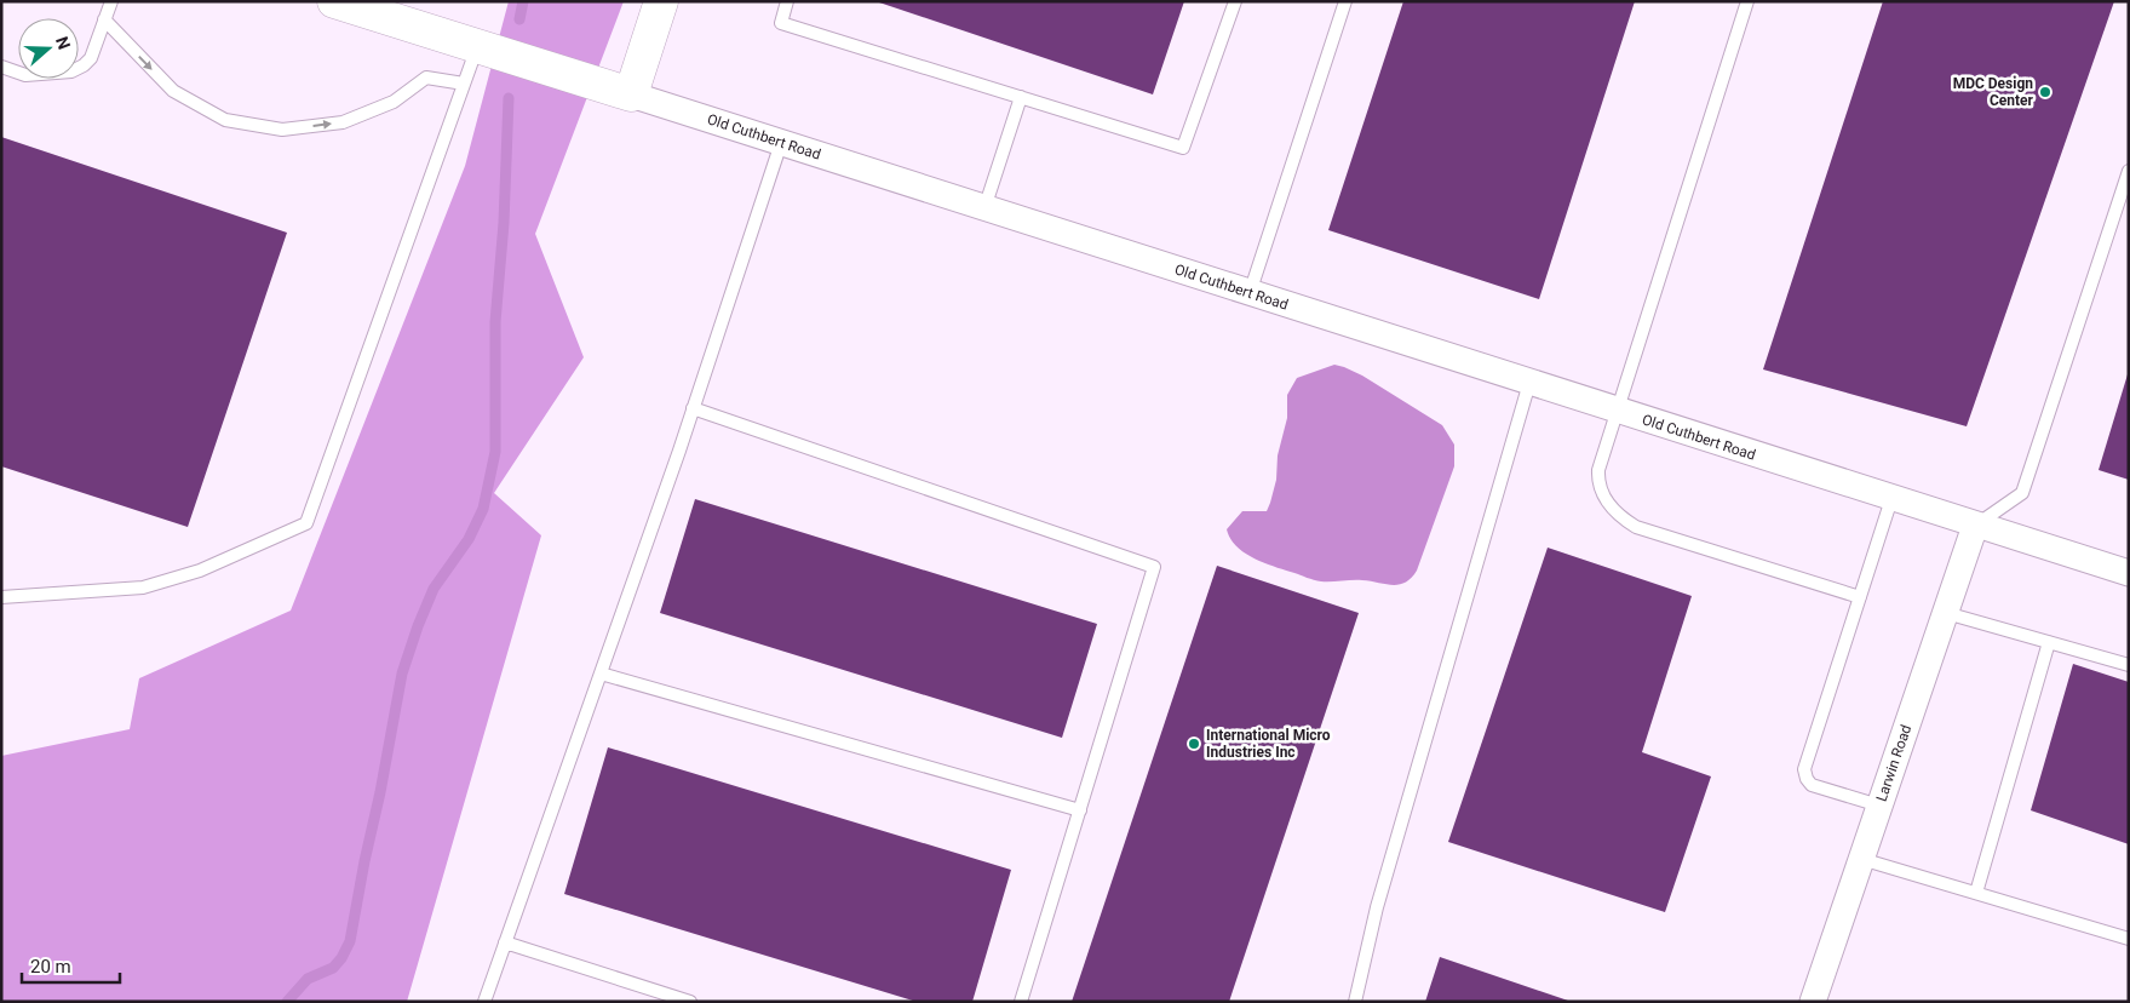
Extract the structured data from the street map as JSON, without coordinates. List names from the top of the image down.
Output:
{
  "streets": {
    "street": ["Old Cuthbert Road", "Larwin Road"]
  },
  "crossings": [
    ["Old Cuthbert Road", "Larwin Road"]
  ],
  "places": ["MDC Design Center", "International Micro Industries Inc"],
  "scale_bar": "20 m",
  "north": "right"
}
